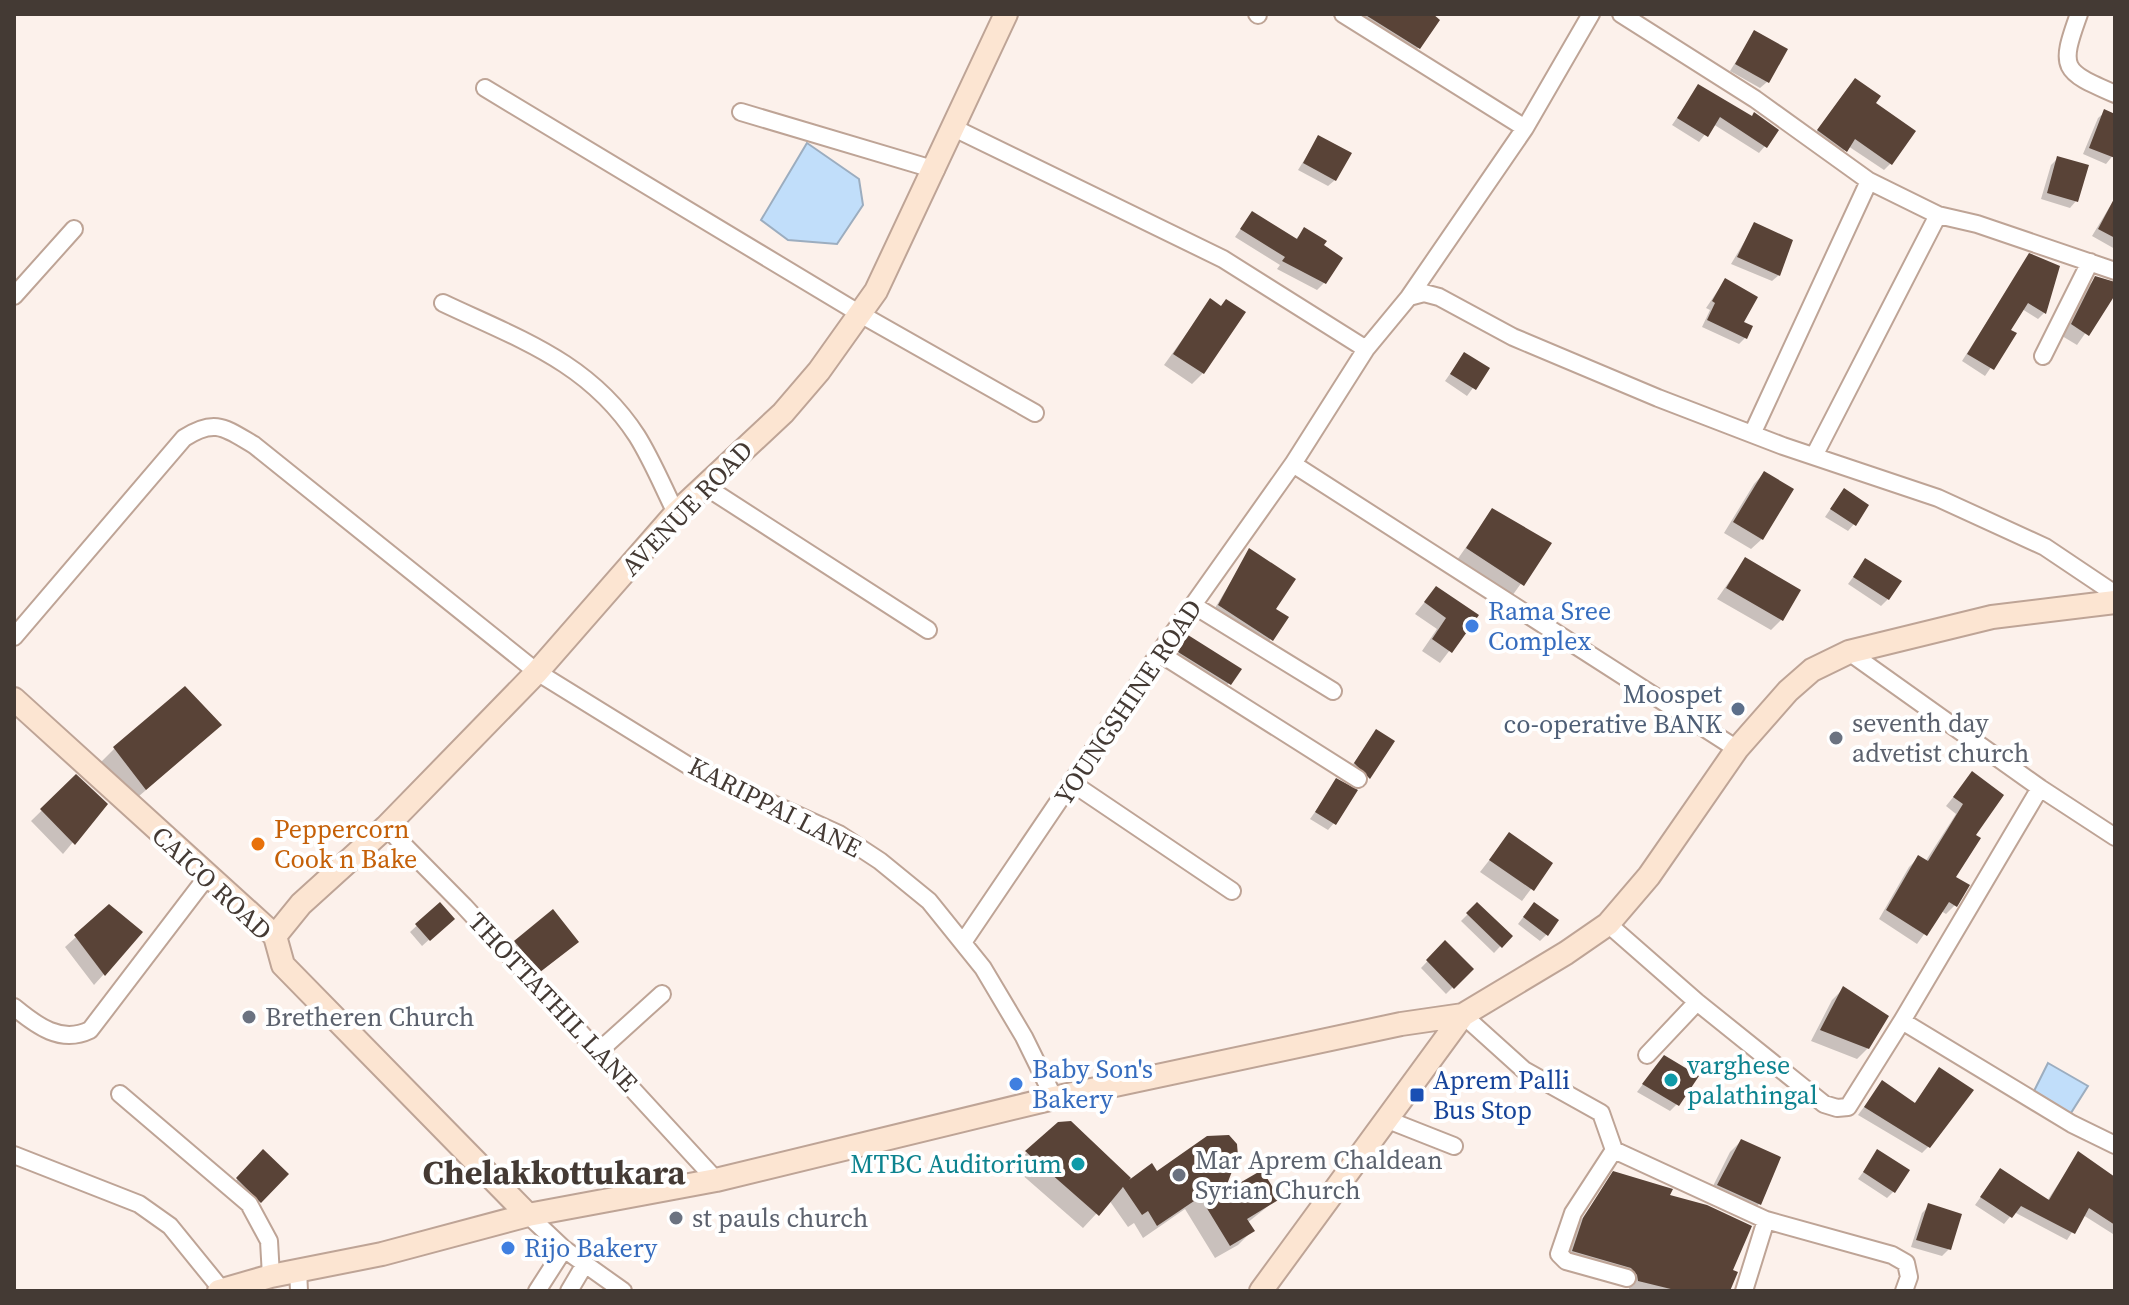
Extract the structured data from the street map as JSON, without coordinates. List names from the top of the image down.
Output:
{
  "streets": {
    "main road": ["AVENUE ROAD", "CAICO ROAD"],
    "street": ["YOUNGSHINE ROAD", "KARIPPAI LANE", "THOTTATHIL LANE"]
  },
  "crossings": [
    ["AVENUE ROAD", "KARIPPAI LANE"],
    ["AVENUE ROAD", "CAICO ROAD"],
    ["AVENUE ROAD", "THOTTATHIL LANE"],
    ["YOUNGSHINE ROAD", "KARIPPAI LANE"]
  ],
  "districts": ["Chelakkottukara"],
  "places": {
    "other": [
      "Rama Sree Complex",
      "Moospet co-operative BANK",
      "seventh day advetist church",
      "Peppercorn Cook n Bake",
      "Bretheren Church",
      "varghese palathingal",
      "Baby Son's Bakery",
      "MTBC Auditorium",
      "Mar Aprem Chaldean Syrian Church",
      "st pauls church",
      "Rijo Bakery"
    ],
    "transit": ["Aprem Palli Bus Stop"]
  }
}
